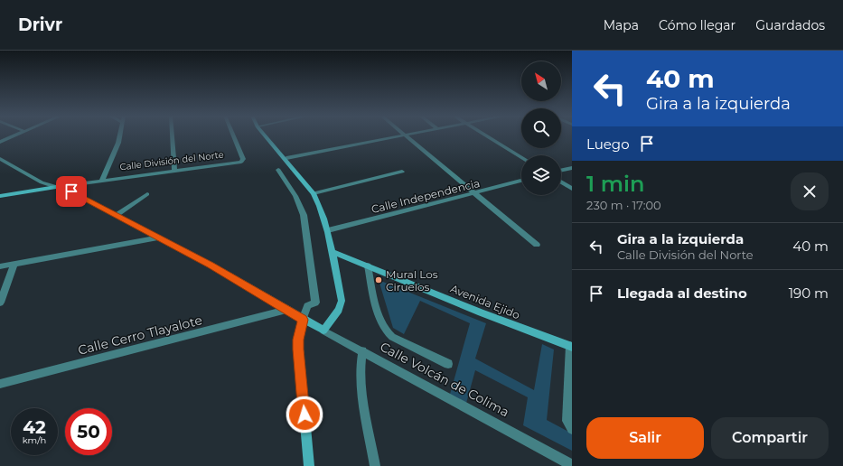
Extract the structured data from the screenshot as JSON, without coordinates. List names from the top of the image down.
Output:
{
  "streets": {
    "street": [
      "Calle División del Norte",
      "Calle Independencia",
      "Avenida Ejido",
      "Calle Cerro Tlayalote",
      "Calle Volcán de Colima"
    ]
  },
  "places": ["Mural Los Ciruelos"],
  "north": "top left",
  "page": {
    "header": "Drivr",
    "nav": ["Mapa", "Cómo llegar", "Guardados"],
    "turn": ["40 m", "Gira a la izquierda"],
    "then": "Luego",
    "heading": ["1 min", "230 m · 17:00"],
    "list": [
      {
        "name": "Gira a la izquierda",
        "note": "Calle División del Norte",
        "value": "40 m"
      },
      {
        "name": "Llegada al destino",
        "value": "190 m"
      }
    ],
    "speed": "42 km/h",
    "limit": "50",
    "buttons": ["Salir", "Compartir"]
  }
}
